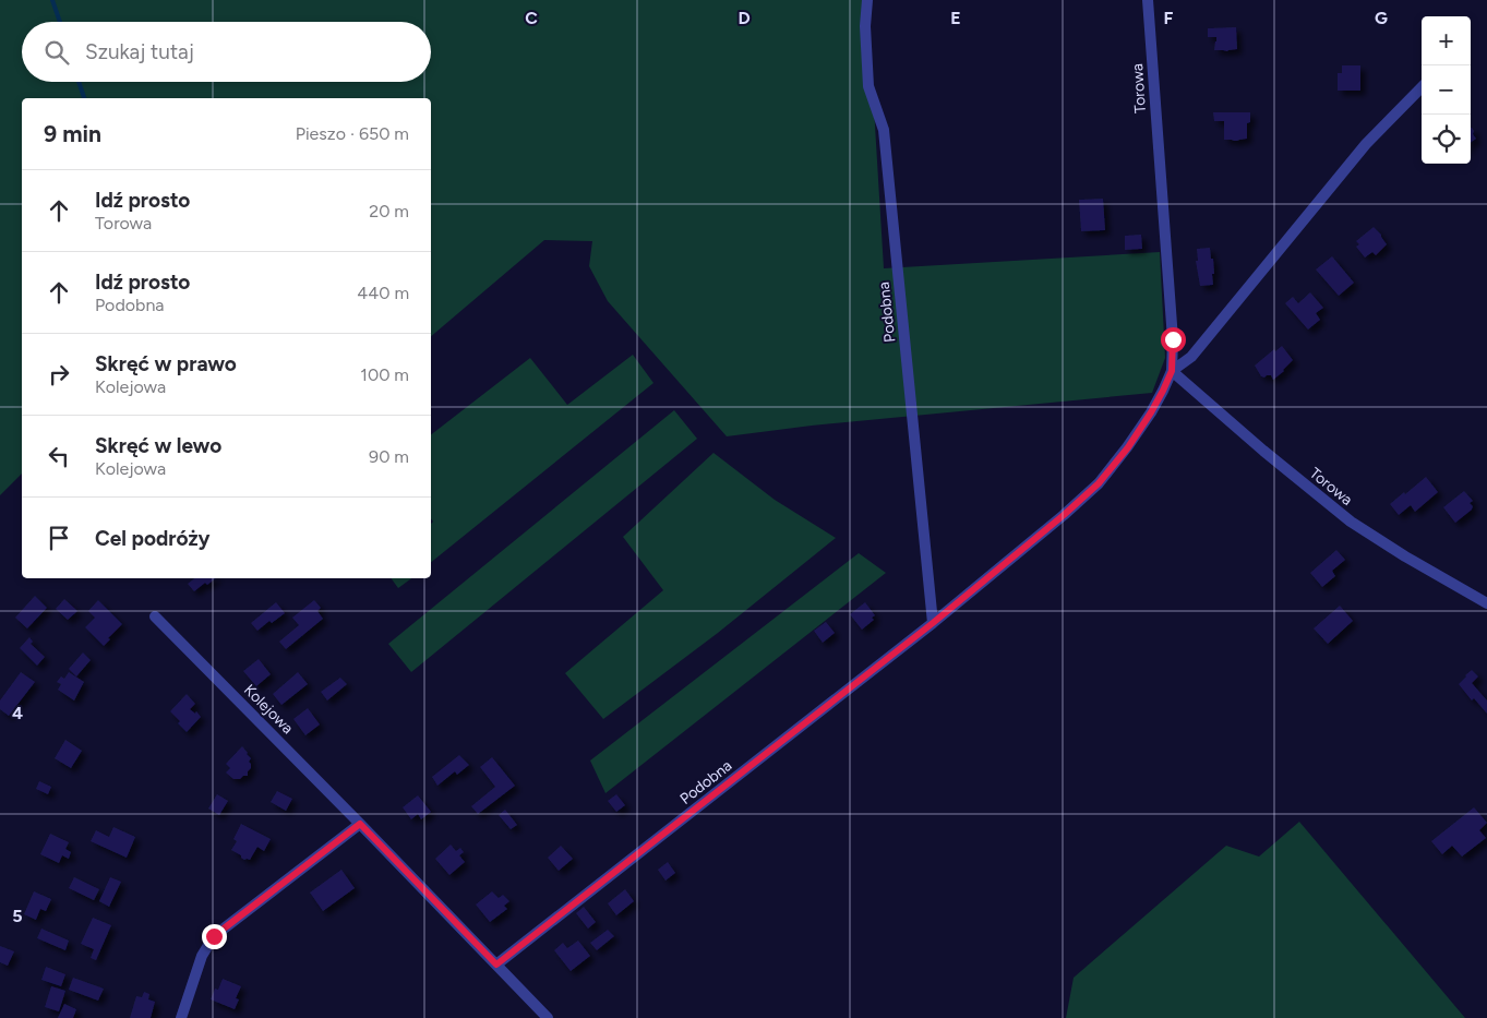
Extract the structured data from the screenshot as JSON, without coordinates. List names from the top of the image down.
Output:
{
  "streets": {
    "street": ["Torowa", "Podobna", "Kolejowa"]
  },
  "crossings": [
    ["Torowa", "Podobna"],
    ["Podobna", "Kolejowa"]
  ],
  "page": {
    "map_buttons": ["+", "−"],
    "search": "Szukaj tutaj",
    "heading": ["9 min", "Pieszo · 650 m"],
    "list": [
      ["Idź prosto", "Torowa", "20 m"],
      ["Idź prosto", "Podobna", "440 m"],
      ["Skręć w prawo", "Kolejowa", "100 m"],
      ["Skręć w lewo", "Kolejowa", "90 m"],
      "Cel podróży"
    ]
  },
  "grid": {
    "columns": [
      "C",
      "D",
      "E",
      "F",
      "G"
    ],
    "rows": ["4", "5"]
  }
}
